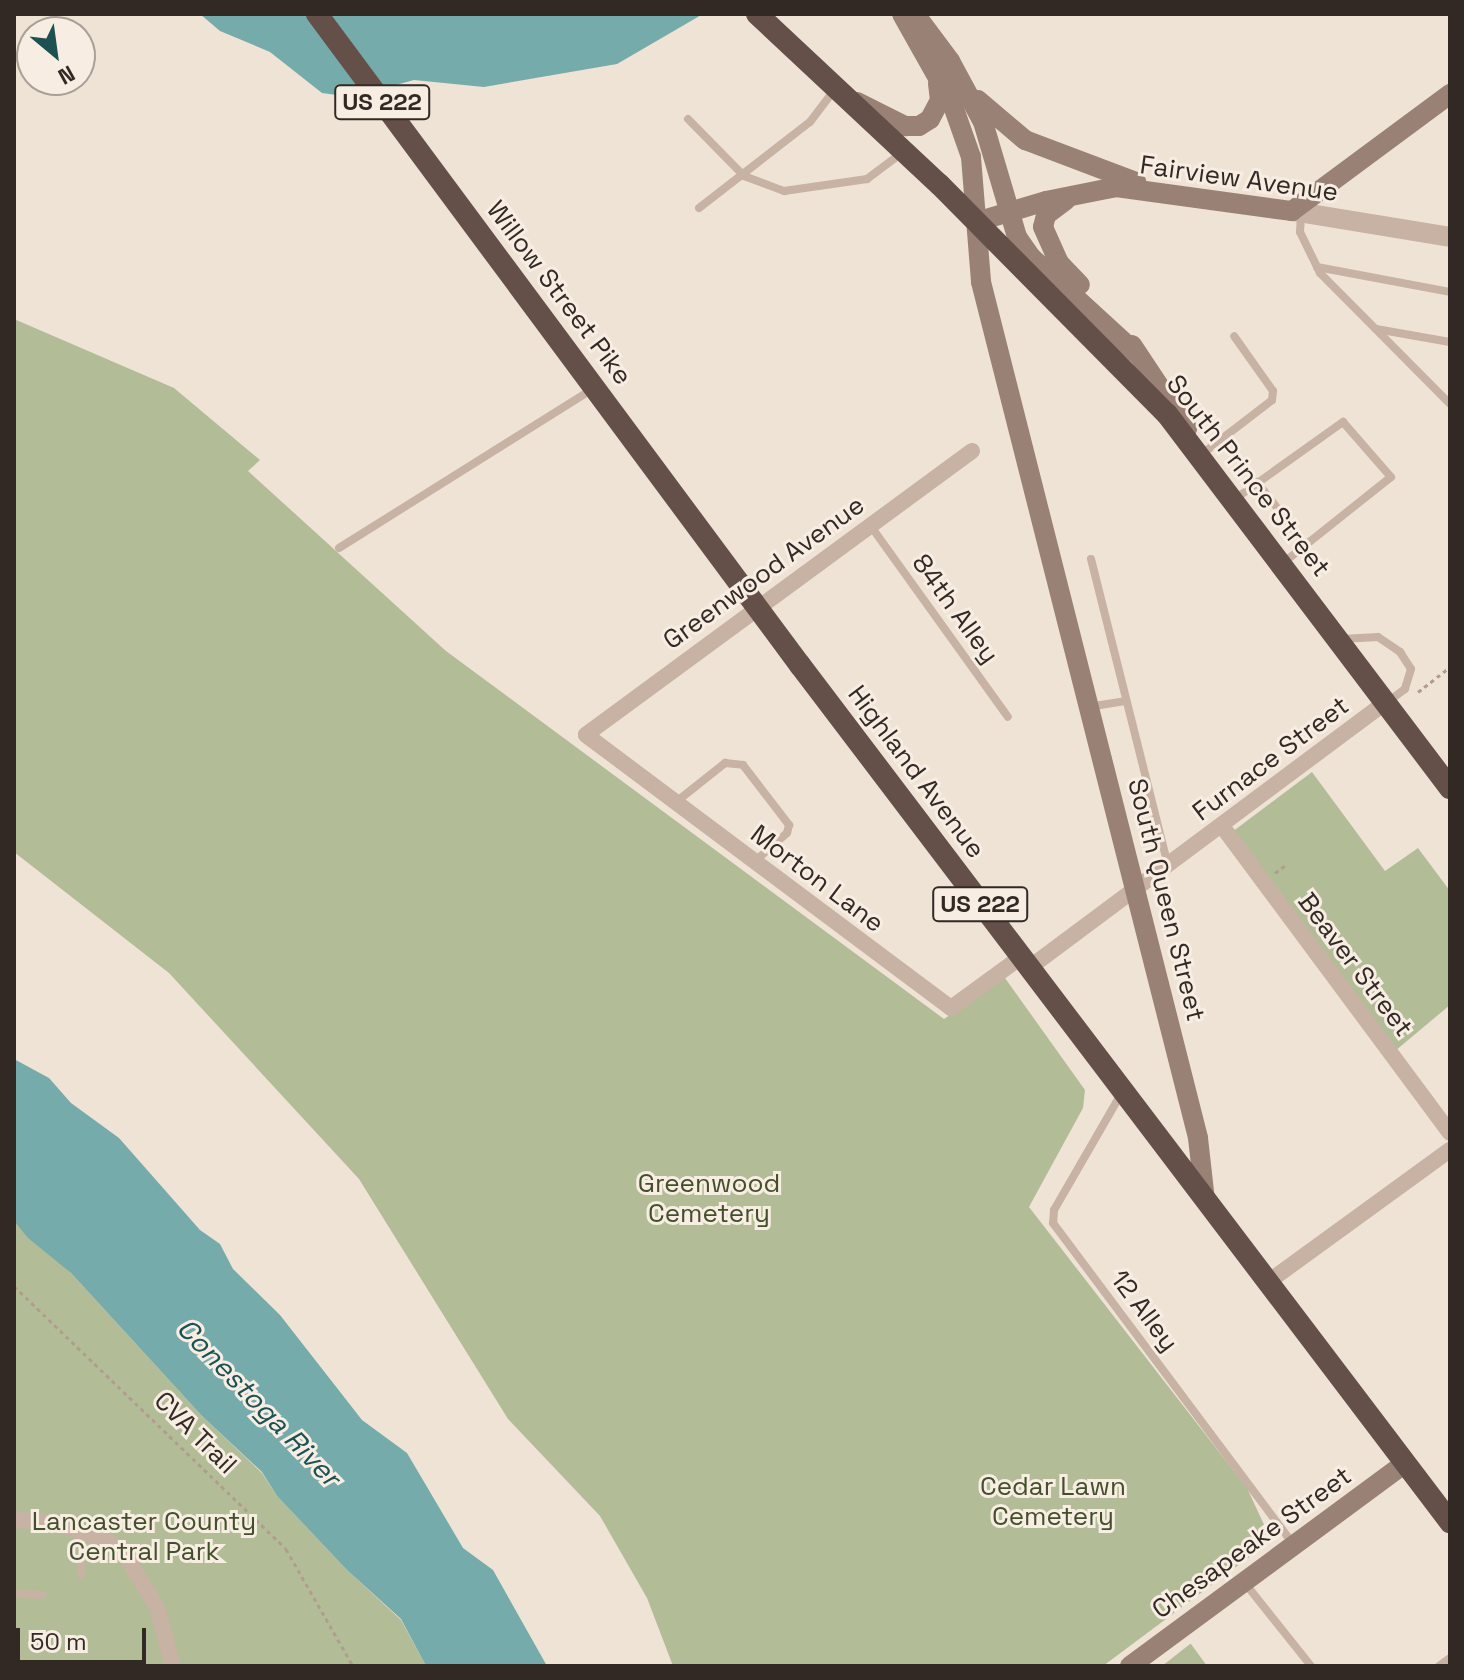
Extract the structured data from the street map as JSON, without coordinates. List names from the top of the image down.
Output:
{
  "streets": {
    "highway": [
      "US 222",
      "Willow Street Pike",
      "South Prince Street",
      "Highland Avenue"
    ],
    "main road": ["Fairview Avenue", "South Queen Street", "Chesapeake Street"],
    "street": [
      "Greenwood Avenue",
      "Furnace Street",
      "Morton Lane",
      "Beaver Street"
    ],
    "lane": ["84th Alley", "12 Alley"],
    "path": ["CVA Trail"]
  },
  "crossings": [
    ["US 222", "Highland Avenue"],
    ["US 222", "South Queen Street"],
    ["US 222", "Chesapeake Street"],
    ["Fairview Avenue", "South Prince Street"],
    ["Fairview Avenue", "South Queen Street"],
    ["Willow Street Pike", "Greenwood Avenue"],
    ["Willow Street Pike", "Highland Avenue"],
    ["South Prince Street", "Furnace Street"],
    ["South Prince Street", "South Queen Street"],
    ["Greenwood Avenue", "84th Alley"],
    ["Greenwood Avenue", "Highland Avenue"],
    ["Greenwood Avenue", "Morton Lane"],
    ["Furnace Street", "Highland Avenue"],
    ["Furnace Street", "Morton Lane"],
    ["Furnace Street", "South Queen Street"],
    ["Furnace Street", "Beaver Street"],
    ["Highland Avenue", "Morton Lane"],
    ["Highland Avenue", "South Queen Street"],
    ["Highland Avenue", "12 Alley"],
    ["12 Alley", "Chesapeake Street"]
  ],
  "water": ["Conestoga River"],
  "parks": ["Greenwood Cemetery", "Cedar Lawn Cemetery", "Lancaster County Central Park"],
  "scale_bar": "50 m",
  "north": "bottom right"
}
